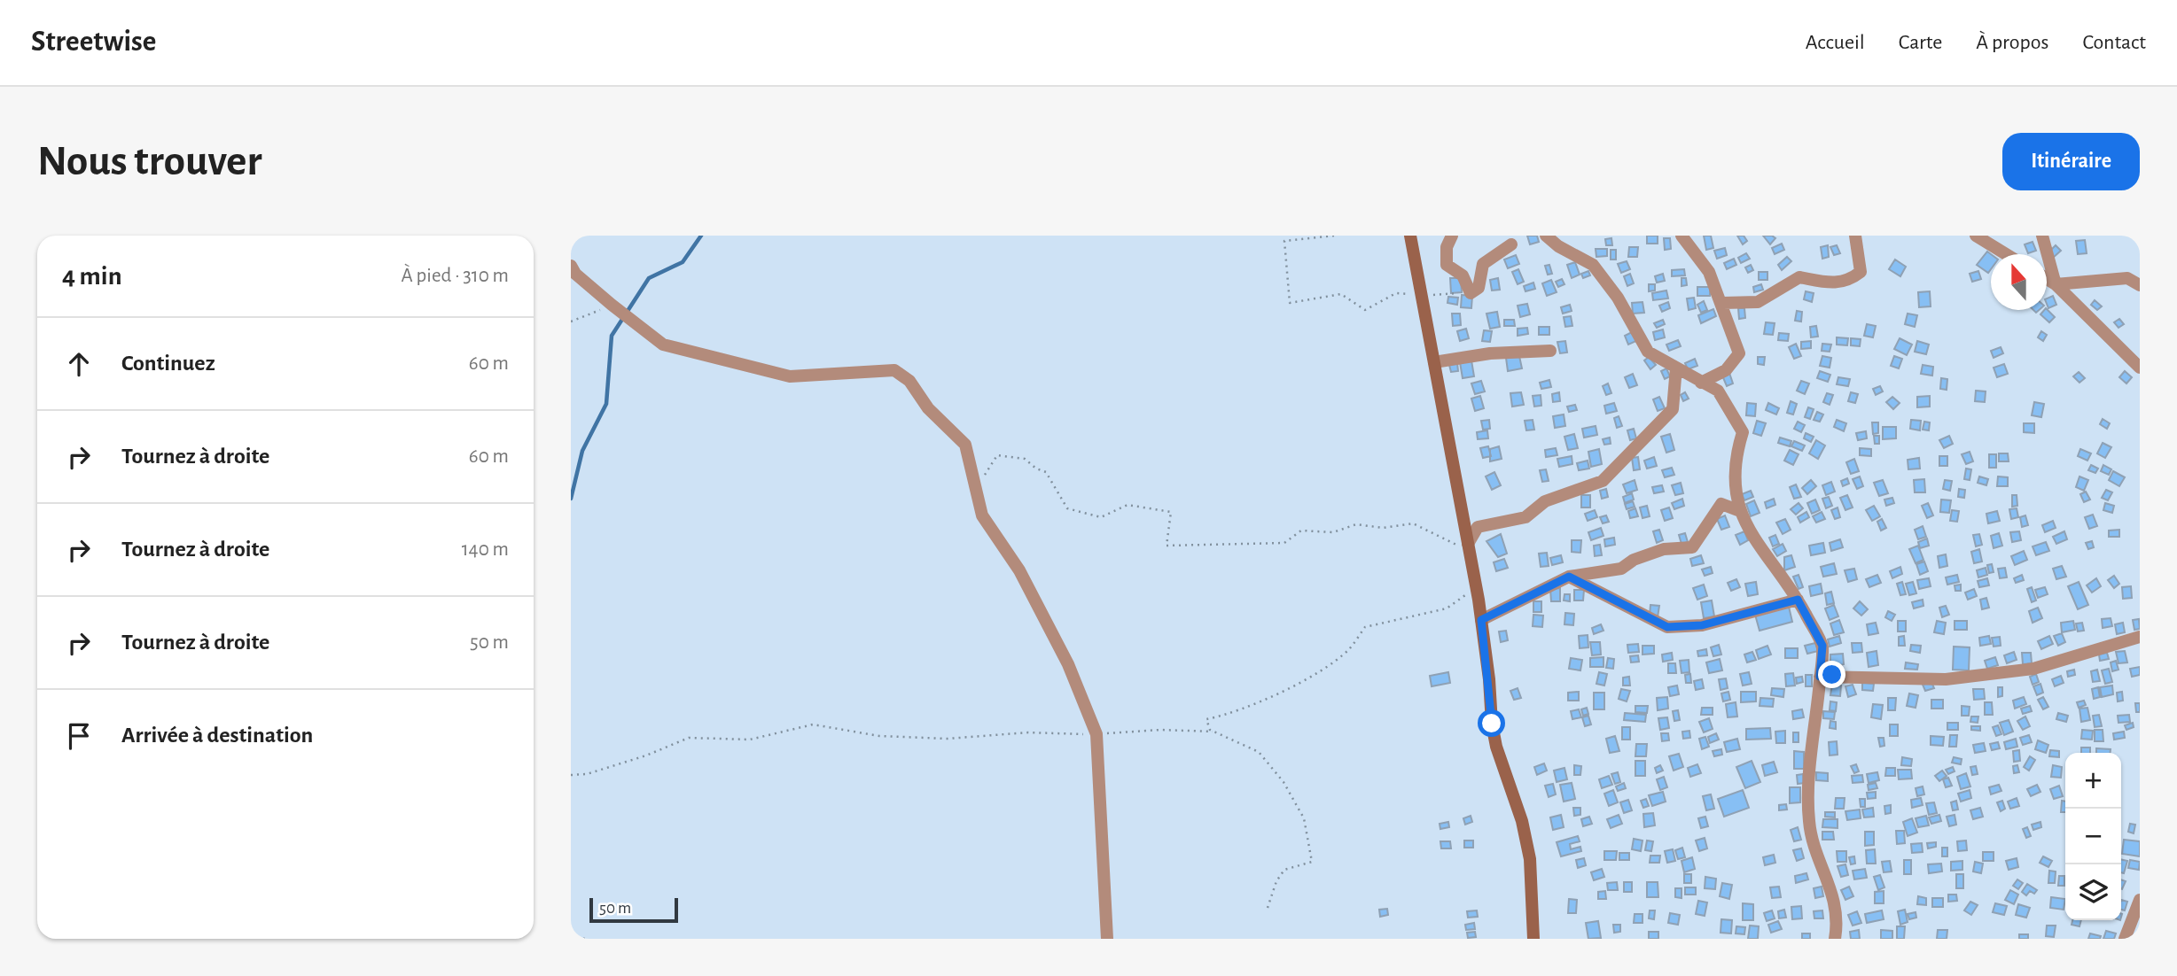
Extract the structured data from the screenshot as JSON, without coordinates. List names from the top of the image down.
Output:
{
  "scale_bar": "50 m",
  "north": "top",
  "page": {
    "header": "Streetwise",
    "nav": [
      "Accueil",
      "Carte",
      "À propos",
      "Contact"
    ],
    "buttons": "Itinéraire",
    "title": "Nous trouver",
    "heading": ["4 min", "À pied · 310 m"],
    "list": [
      ["Continuez", "60 m"],
      ["Tournez à droite", "60 m"],
      ["Tournez à droite", "140 m"],
      ["Tournez à droite", "50 m"],
      "Arrivée à destination"
    ],
    "map_buttons": ["+", "−"],
    "scale": "50 m"
  }
}
